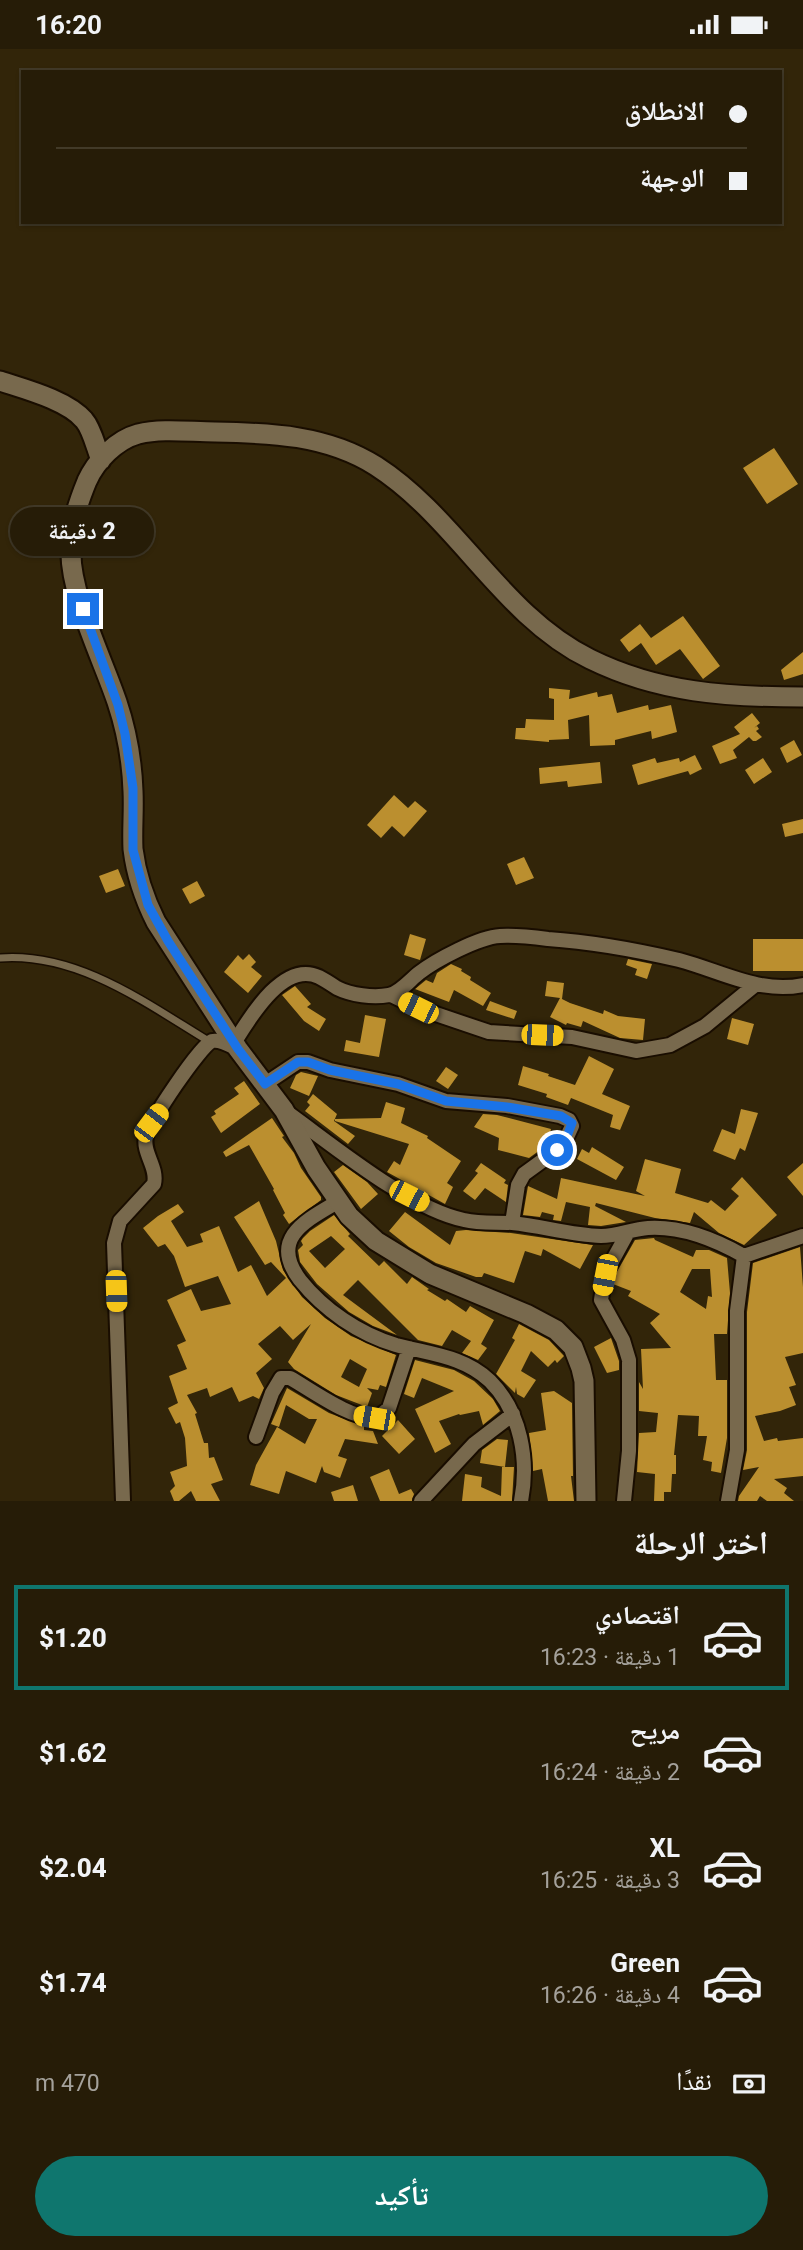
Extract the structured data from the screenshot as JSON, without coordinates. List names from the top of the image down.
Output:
{
  "page": {
    "status": "16:20",
    "banner": ["الانطلاق", "الوجهة"],
    "bubble": "2 دقيقة",
    "heading": "اختر الرحلة",
    "list": [
      {
        "name": "اقتصادي",
        "note": "1 دقيقة · 16:23",
        "value": "$1.20"
      },
      {
        "name": "مريح",
        "note": "2 دقيقة · 16:24",
        "value": "$1.62"
      },
      {
        "name": "XL",
        "note": "3 دقيقة · 16:25",
        "value": "$2.04"
      },
      {
        "name": "Green",
        "note": "4 دقيقة · 16:26",
        "value": "$1.74"
      }
    ],
    "pay": ["نقدًا", "470 m"],
    "buttons": "تأكيد"
  }
}
